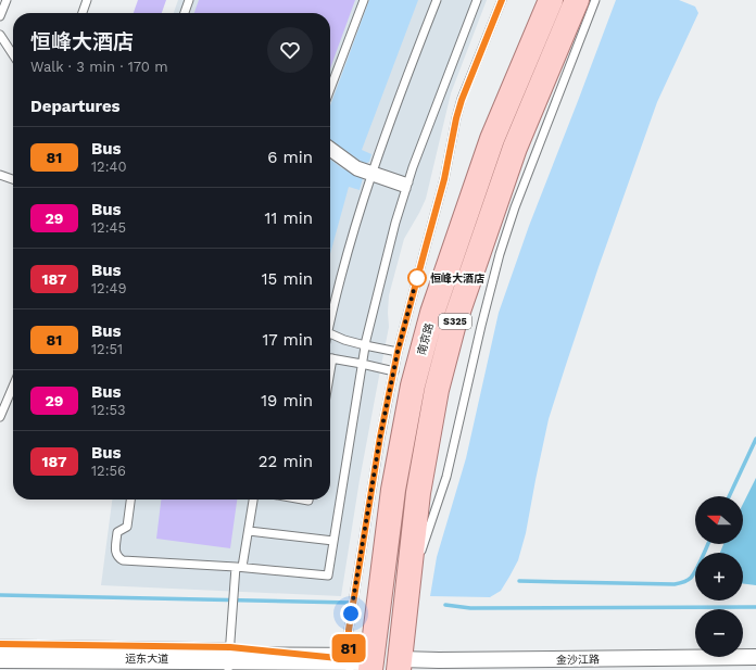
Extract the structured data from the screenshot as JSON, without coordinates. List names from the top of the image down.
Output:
{
  "streets": {
    "main road": ["S325", "南京路", "运东大道"],
    "street": ["金沙江路"]
  },
  "crossings": [
    ["S325", "金沙江路"],
    ["南京路", "运东大道"]
  ],
  "places": ["恒峰大酒店"],
  "lines": ["bus line 81"],
  "north": "left",
  "page": {
    "on_map": "81",
    "heading": [
      ["恒峰大酒店", "Walk · 3 min · 170 m"],
      "Departures"
    ],
    "list": [
      {
        "mark": "81",
        "name": "Bus",
        "note": "12:40",
        "value": "6 min"
      },
      {
        "mark": "29",
        "name": "Bus",
        "note": "12:45",
        "value": "11 min"
      },
      {
        "mark": "187",
        "name": "Bus",
        "note": "12:49",
        "value": "15 min"
      },
      {
        "mark": "81",
        "name": "Bus",
        "note": "12:51",
        "value": "17 min"
      },
      {
        "mark": "29",
        "name": "Bus",
        "note": "12:53",
        "value": "19 min"
      },
      {
        "mark": "187",
        "name": "Bus",
        "note": "12:56",
        "value": "22 min"
      }
    ],
    "map_buttons": ["+", "−"]
  }
}
